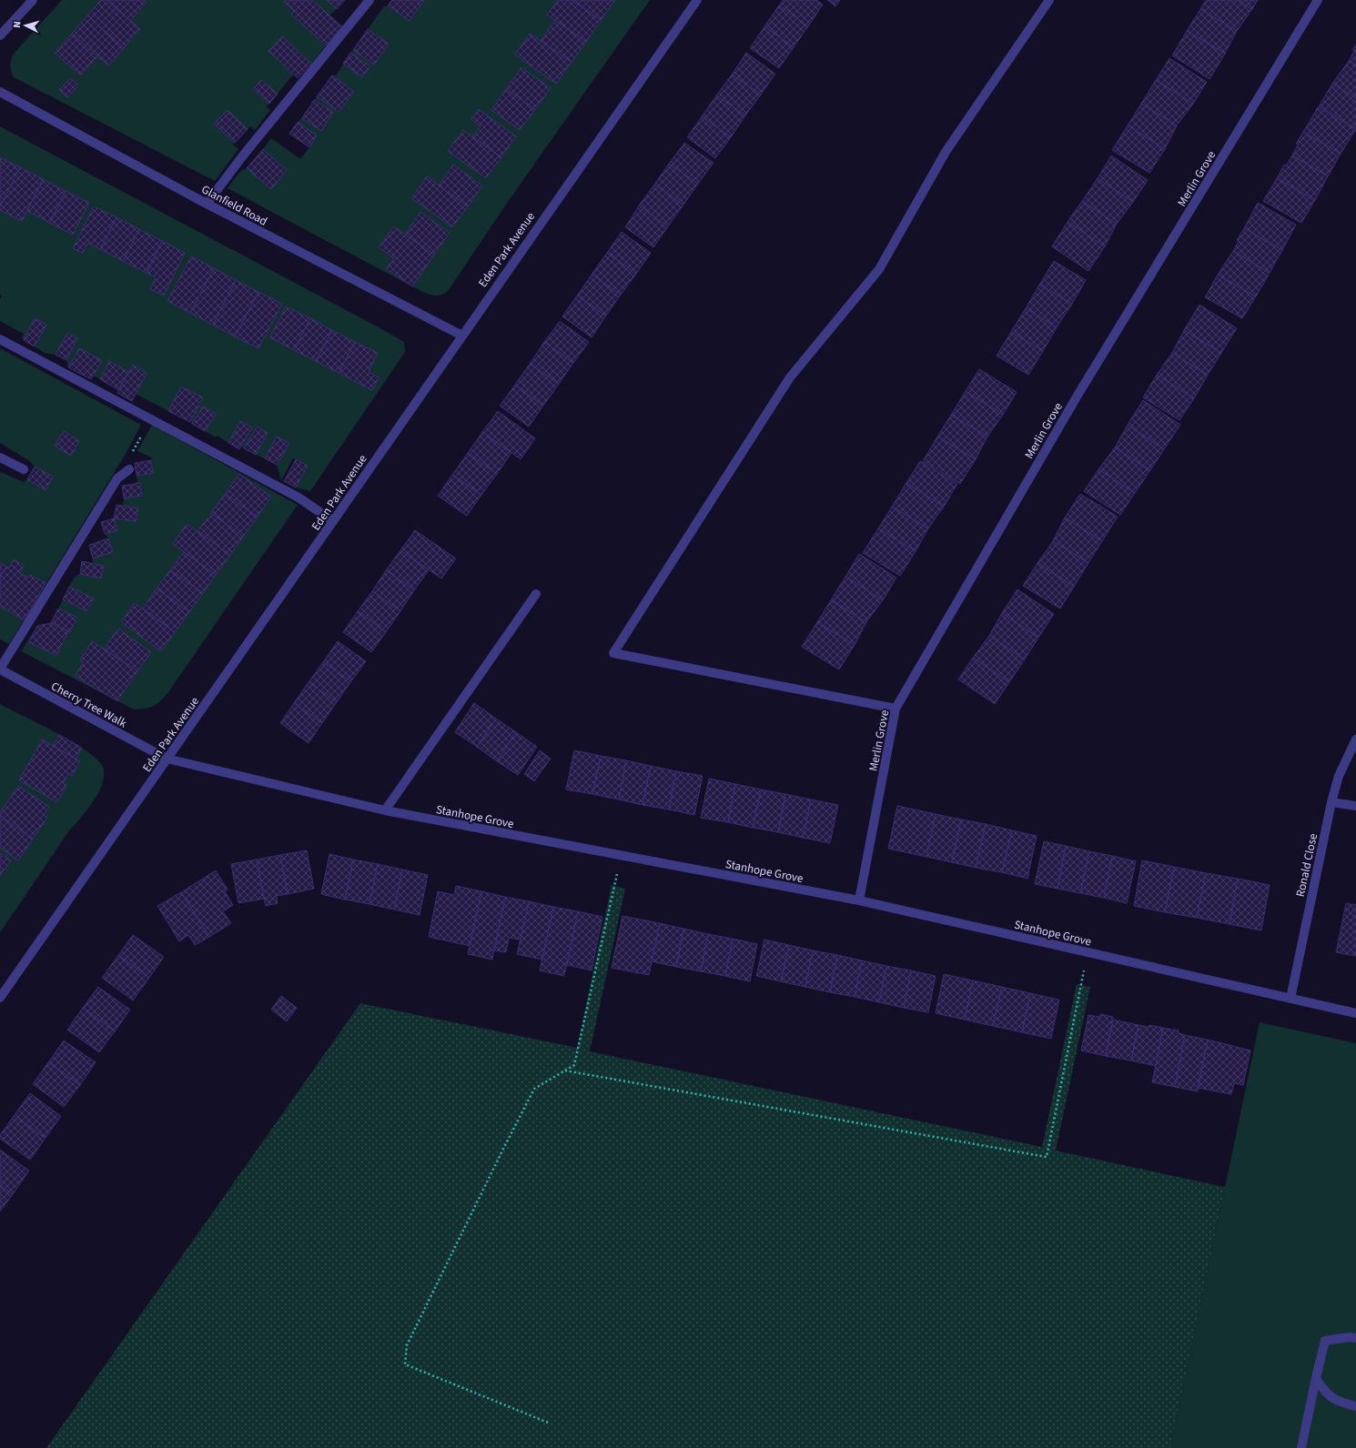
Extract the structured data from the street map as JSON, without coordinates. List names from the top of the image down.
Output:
{
  "streets": {
    "street": [
      "Merlin Grove",
      "Glanfield Road",
      "Eden Park Avenue",
      "Cherry Tree Walk",
      "Stanhope Grove",
      "Ronald Close"
    ]
  },
  "crossings": [
    ["Merlin Grove", "Stanhope Grove"],
    ["Glanfield Road", "Eden Park Avenue"],
    ["Eden Park Avenue", "Cherry Tree Walk"],
    ["Eden Park Avenue", "Stanhope Grove"],
    ["Cherry Tree Walk", "Stanhope Grove"],
    ["Stanhope Grove", "Ronald Close"]
  ],
  "north": "left"
}
